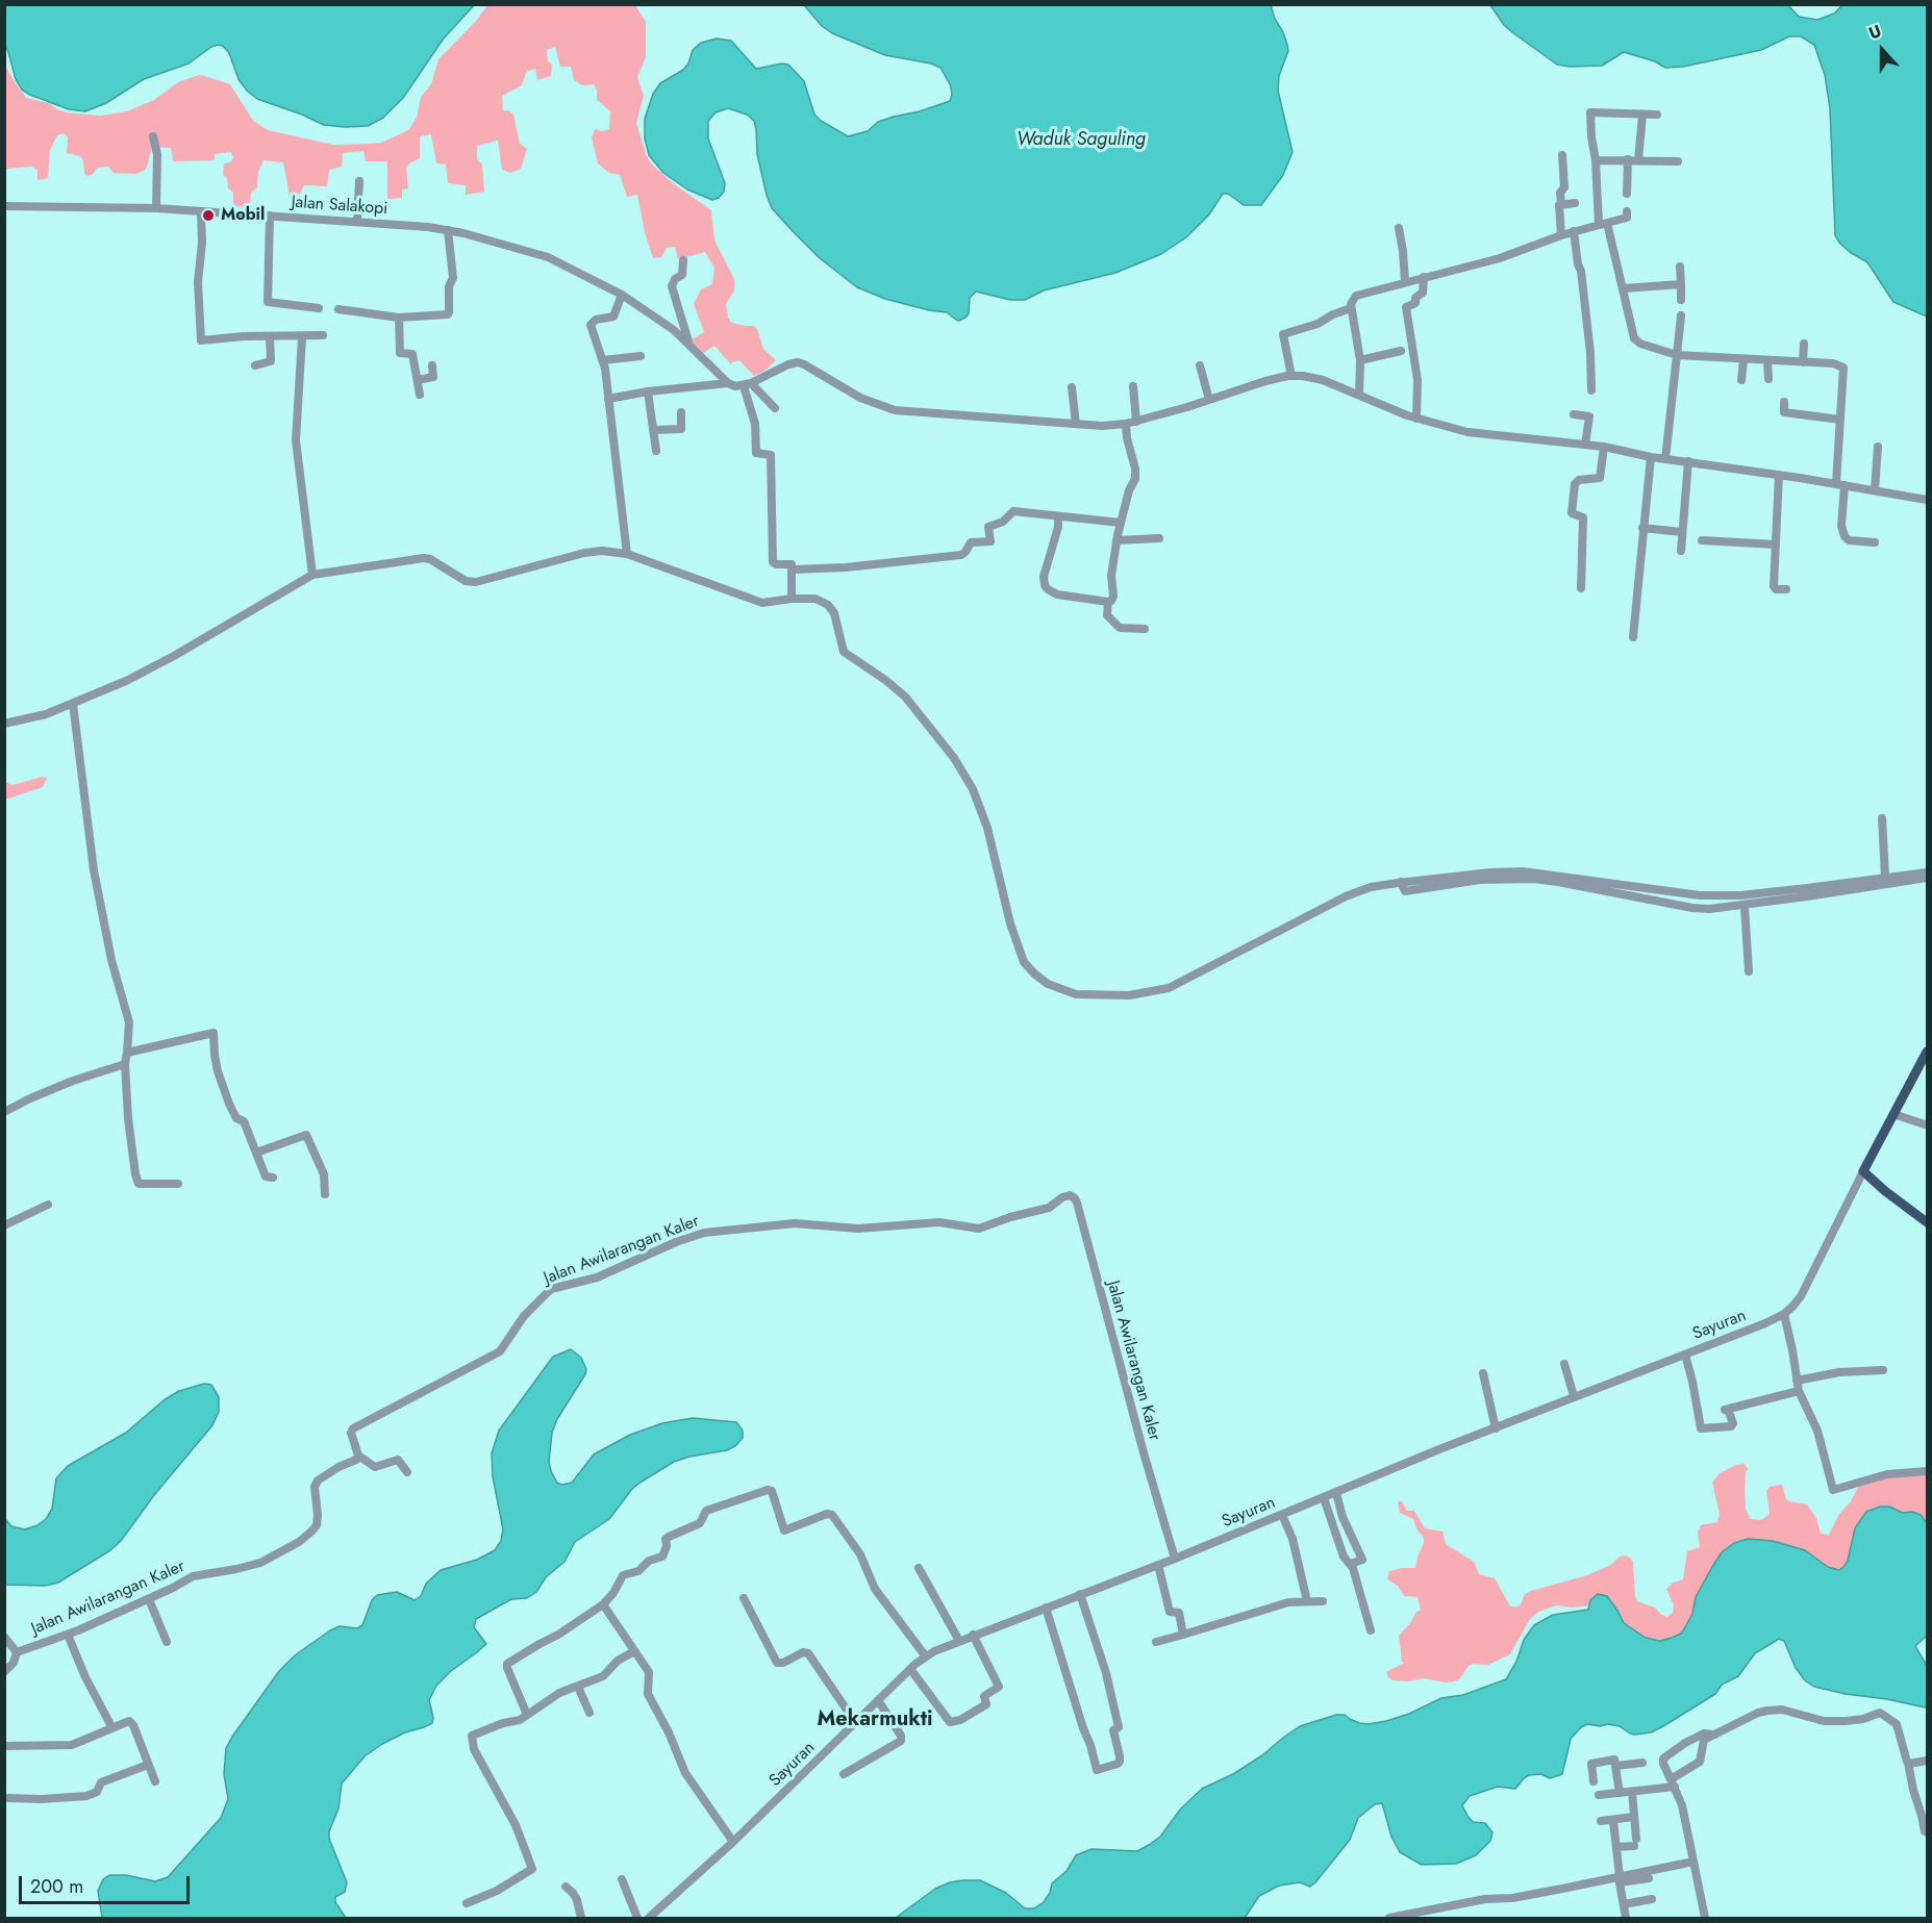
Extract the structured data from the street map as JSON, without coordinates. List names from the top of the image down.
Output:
{
  "streets": {
    "street": ["Jalan Salakopi", "Jalan Awilarangan Kaler", "Sayuran"]
  },
  "crossings": [
    ["Jalan Awilarangan Kaler", "Sayuran"]
  ],
  "districts": ["Mekarmukti"],
  "water": ["Waduk Saguling"],
  "places": ["Mobil"],
  "scale_bar": "200 m",
  "north": "top"
}
